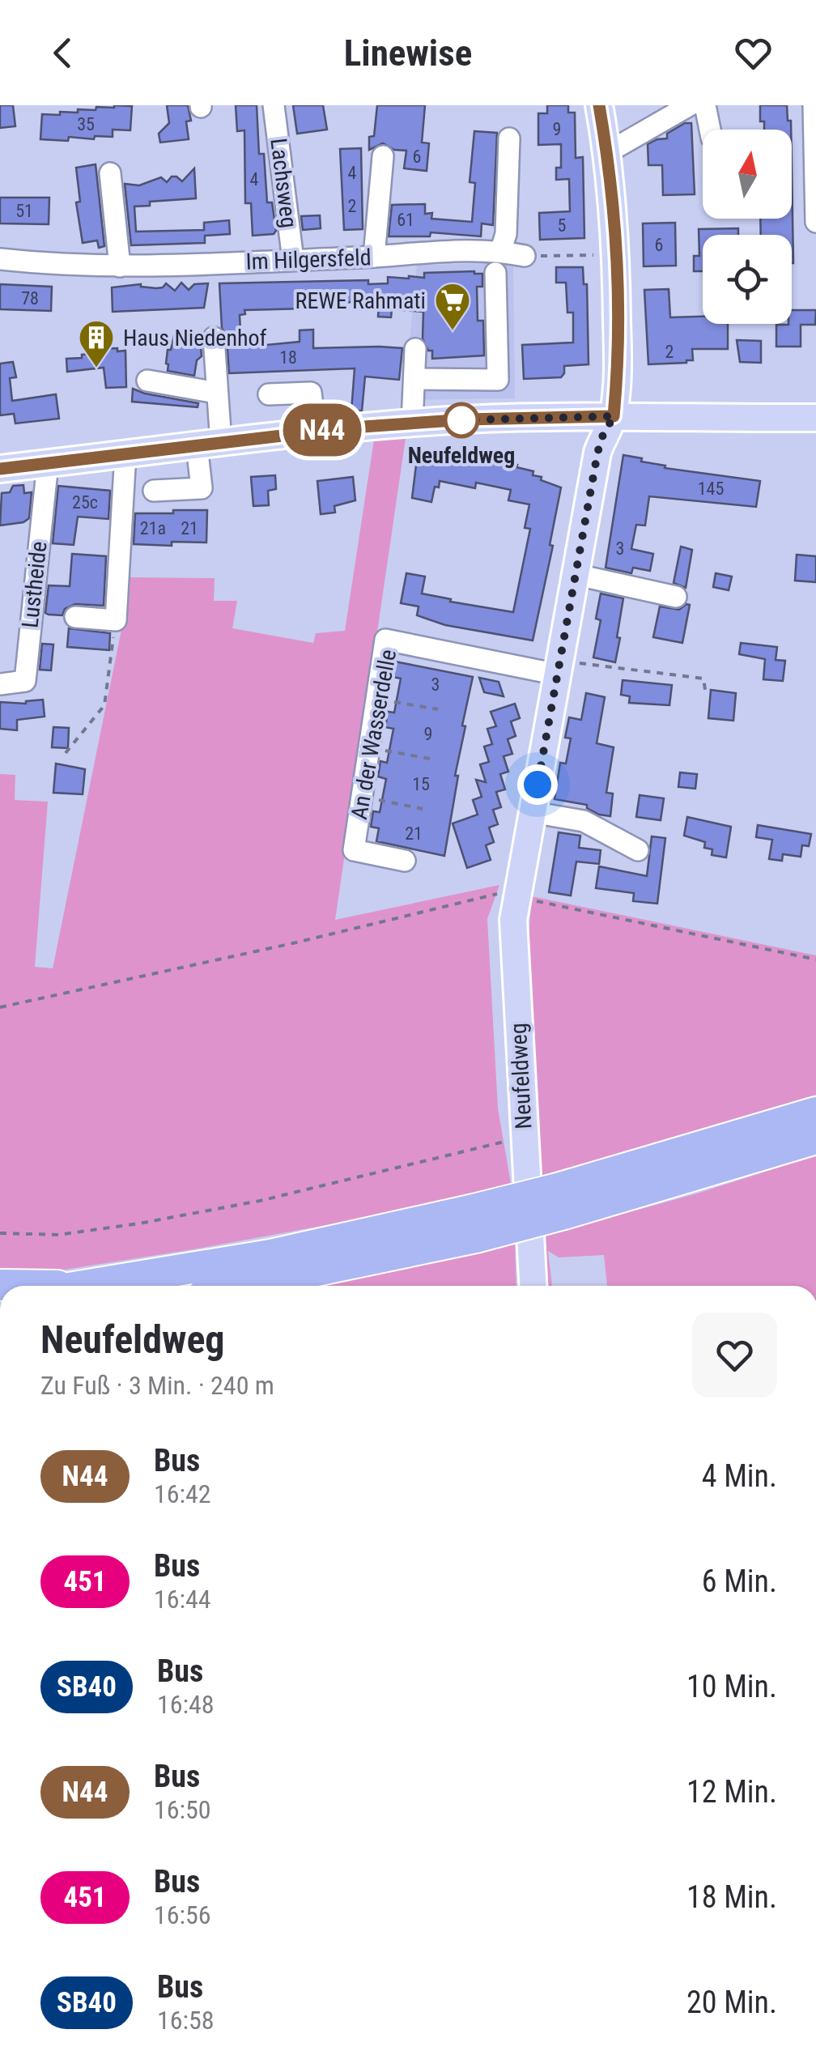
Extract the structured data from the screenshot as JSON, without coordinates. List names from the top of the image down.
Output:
{
  "streets": {
    "main road": ["Neufeldweg"],
    "street": [
      "Lachsweg",
      "Im Hilgersfeld",
      "Lustheide",
      "An der Wasserdelle"
    ]
  },
  "crossings": [
    ["Lachsweg", "Im Hilgersfeld"],
    ["An der Wasserdelle", "Neufeldweg"]
  ],
  "places": {
    "supermarket": ["REWE Rahmati"],
    "building": ["Haus Niedenhof"],
    "other": ["Neufeldweg"]
  },
  "lines": ["bus line N44"],
  "house_numbers": [
    "35",
    "9",
    "6",
    "4",
    "4",
    "2",
    "51",
    "61",
    "5",
    "6",
    "78",
    "2",
    "18",
    "145",
    "25c",
    "21a",
    "21",
    "3",
    "3",
    "9",
    "15",
    "21"
  ],
  "north": "top",
  "page": {
    "header": "Linewise",
    "on_map": "N44",
    "heading": ["Neufeldweg", "Zu Fuß · 3 Min. · 240 m"],
    "list": [
      {
        "mark": "N44",
        "name": "Bus",
        "note": "16:42",
        "value": "4 Min."
      },
      {
        "mark": "451",
        "name": "Bus",
        "note": "16:44",
        "value": "6 Min."
      },
      {
        "mark": "SB40",
        "name": "Bus",
        "note": "16:48",
        "value": "10 Min."
      },
      {
        "mark": "N44",
        "name": "Bus",
        "note": "16:50",
        "value": "12 Min."
      },
      {
        "mark": "451",
        "name": "Bus",
        "note": "16:56",
        "value": "18 Min."
      },
      {
        "mark": "SB40",
        "name": "Bus",
        "note": "16:58",
        "value": "20 Min."
      }
    ]
  }
}
